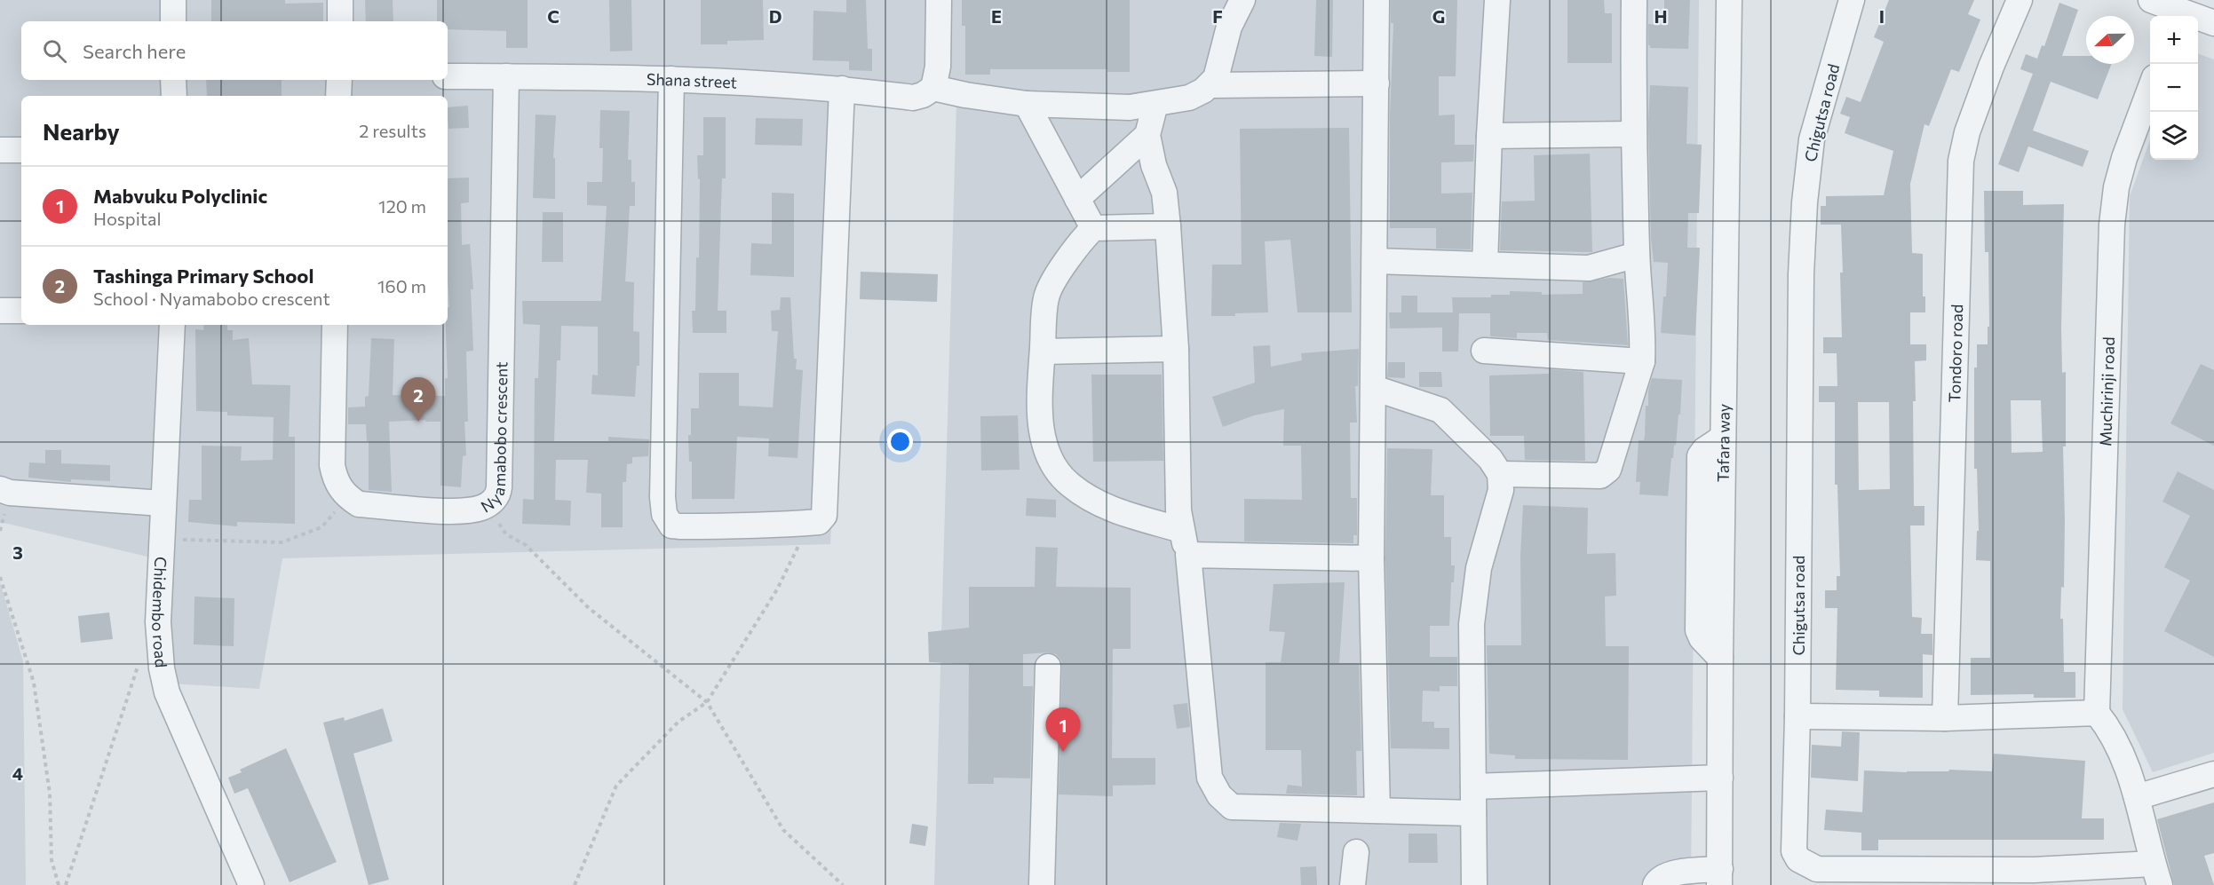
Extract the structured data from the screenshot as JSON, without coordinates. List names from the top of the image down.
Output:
{
  "streets": {
    "street": [
      "Shana street",
      "Chigutsa road",
      "Tondoro road",
      "Muchirinji road",
      "Nyamabobo crescent",
      "Tafara way",
      "Chidembo road"
    ]
  },
  "crossings": [
    ["Shana street", "Nyamabobo crescent"]
  ],
  "north": "left",
  "page": {
    "map_buttons": ["+", "−"],
    "search": "Search here",
    "heading": ["Nearby", "2 results"],
    "list": [
      {
        "mark": "1",
        "name": "Mabvuku Polyclinic",
        "note": "Hospital",
        "value": "120 m"
      },
      {
        "mark": "2",
        "name": "Tashinga Primary School",
        "note": "School · Nyamabobo crescent",
        "value": "160 m"
      }
    ],
    "pins": ["2", "1"]
  },
  "grid": {
    "columns": [
      "C",
      "D",
      "E",
      "F",
      "G",
      "H",
      "I"
    ],
    "rows": ["3", "4"]
  }
}
